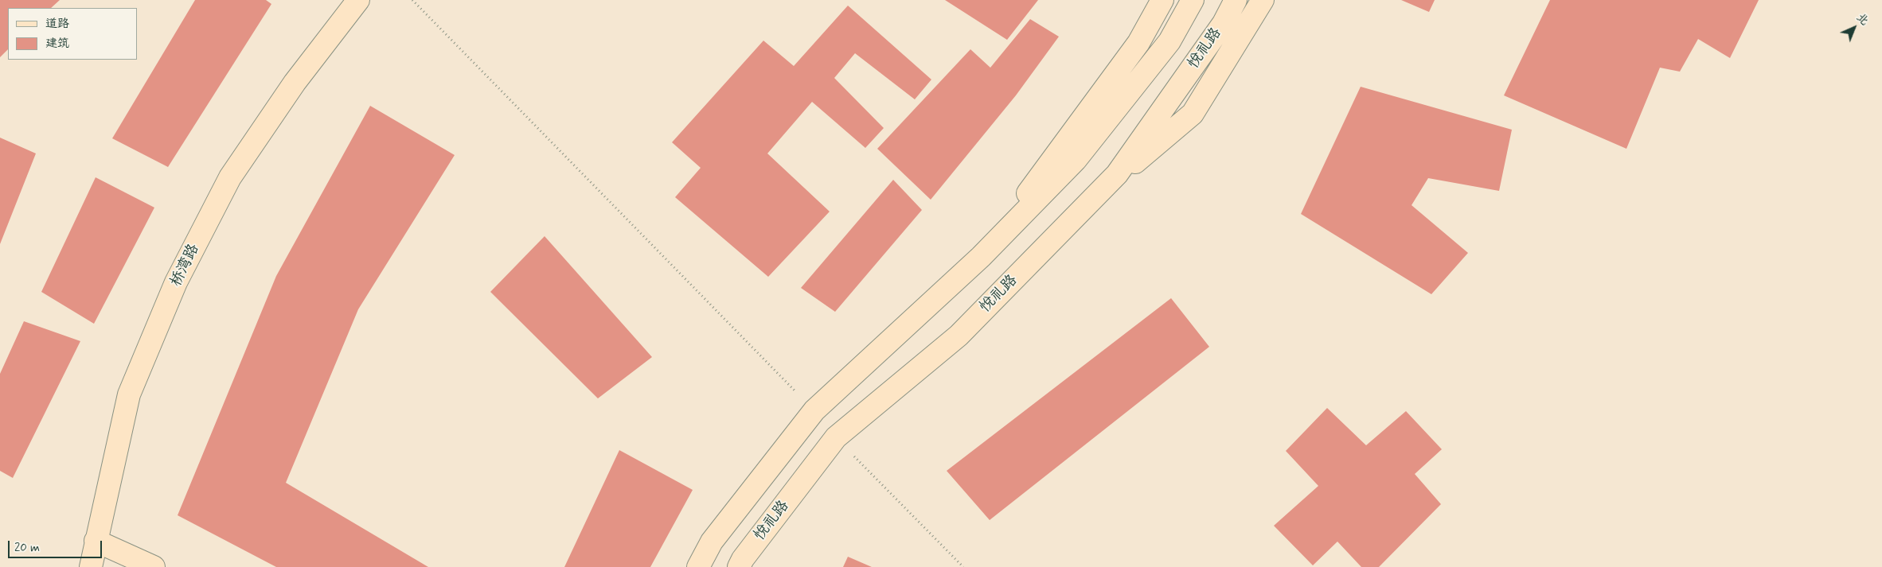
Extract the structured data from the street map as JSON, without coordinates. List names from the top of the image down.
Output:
{
  "streets": {
    "main road": ["悦礼路", "桥湾路"]
  },
  "legend": ["道路", "建筑"],
  "scale_bar": "20 m",
  "north": "top right"
}
